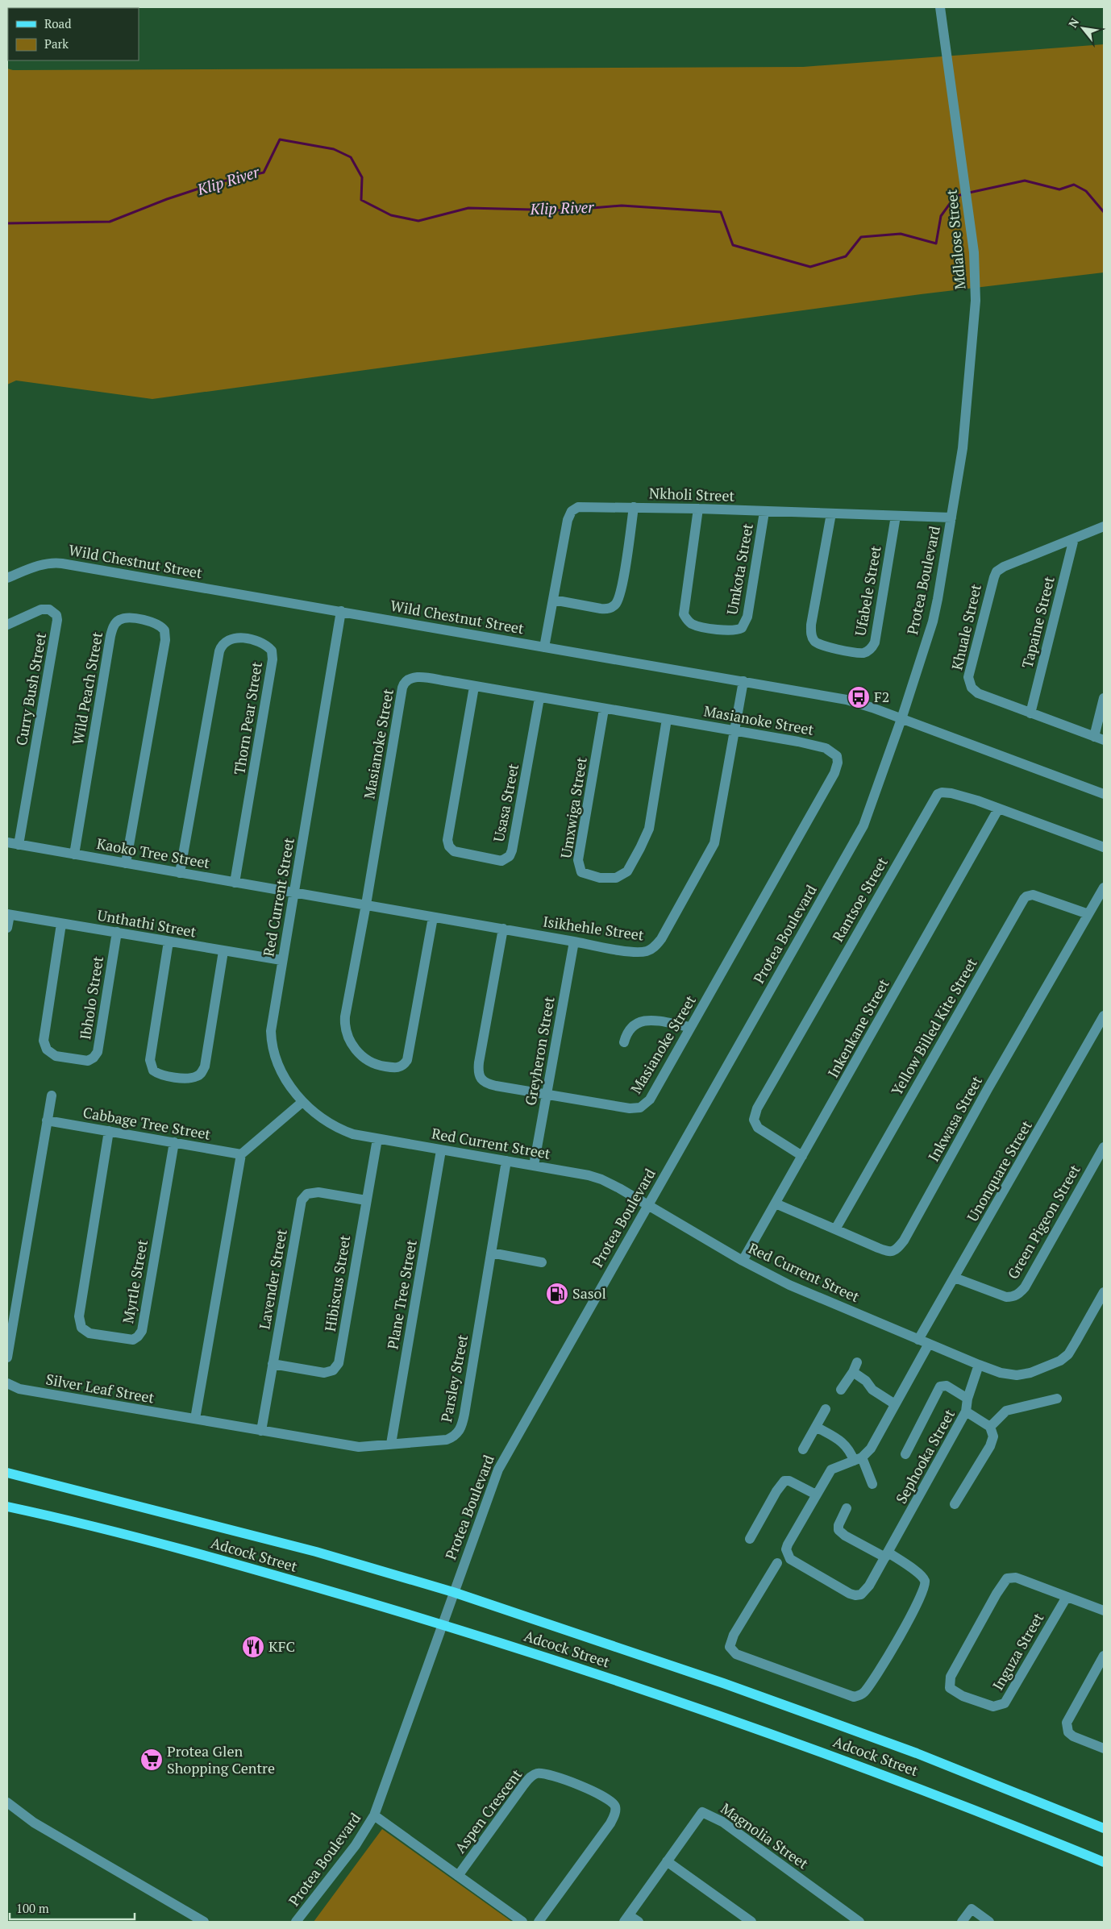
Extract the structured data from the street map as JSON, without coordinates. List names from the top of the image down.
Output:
{
  "streets": {
    "main road": ["Adcock Street"],
    "street": [
      "Mdlalose Street",
      "Nkholi Street",
      "Wild Chestnut Street",
      "Umkota Street",
      "Protea Boulevard",
      "Ufabele Street",
      "Tapaine Street",
      "Khuale Street",
      "Wild Peach Street",
      "Curry Bush Street",
      "Thorn Pear Street",
      "Masianoke Street",
      "Usasa Street",
      "Umxwiga Street",
      "Kaoko Tree Street",
      "Red Current Street",
      "Rantsoe Street",
      "Unthathi Street",
      "Isikhehle Street",
      "Ibholo Street",
      "Yellow Billed Kite Street",
      "Inkenkane Street",
      "Greyheron Street",
      "Inkwasa Street",
      "Cabbage Tree Street",
      "Unonquare Street",
      "Green Pigeon Street",
      "Lavender Street",
      "Myrtle Street",
      "Hibiscus Street",
      "Plane Tree Street",
      "Parsley Street",
      "Silver Leaf Street",
      "Sephooka Street",
      "Inguza Street",
      "Aspen Crescent",
      "Magnolia Street"
    ]
  },
  "crossings": [
    ["Mdlalose Street", "Nkholi Street"],
    ["Mdlalose Street", "Protea Boulevard"],
    ["Nkholi Street", "Wild Chestnut Street"],
    ["Nkholi Street", "Umkota Street"],
    ["Nkholi Street", "Protea Boulevard"],
    ["Nkholi Street", "Ufabele Street"],
    ["Wild Chestnut Street", "Protea Boulevard"],
    ["Wild Chestnut Street", "Red Current Street"],
    ["Wild Chestnut Street", "Isikhehle Street"],
    ["Protea Boulevard", "Red Current Street"],
    ["Protea Boulevard", "Adcock Street"],
    ["Tapaine Street", "Khuale Street"],
    ["Wild Peach Street", "Kaoko Tree Street"],
    ["Curry Bush Street", "Kaoko Tree Street"],
    ["Thorn Pear Street", "Kaoko Tree Street"],
    ["Masianoke Street", "Usasa Street"],
    ["Masianoke Street", "Umxwiga Street"],
    ["Masianoke Street", "Isikhehle Street"],
    ["Masianoke Street", "Greyheron Street"],
    ["Kaoko Tree Street", "Red Current Street"],
    ["Kaoko Tree Street", "Isikhehle Street"],
    ["Red Current Street", "Unthathi Street"],
    ["Red Current Street", "Isikhehle Street"],
    ["Red Current Street", "Inkenkane Street"],
    ["Red Current Street", "Greyheron Street"],
    ["Red Current Street", "Unonquare Street"],
    ["Red Current Street", "Hibiscus Street"],
    ["Red Current Street", "Plane Tree Street"],
    ["Red Current Street", "Parsley Street"],
    ["Red Current Street", "Sephooka Street"],
    ["Rantsoe Street", "Inkenkane Street"],
    ["Unthathi Street", "Ibholo Street"],
    ["Isikhehle Street", "Greyheron Street"],
    ["Yellow Billed Kite Street", "Inkwasa Street"],
    ["Inkenkane Street", "Inkwasa Street"],
    ["Cabbage Tree Street", "Myrtle Street"],
    ["Unonquare Street", "Green Pigeon Street"],
    ["Lavender Street", "Hibiscus Street"],
    ["Lavender Street", "Parsley Street"],
    ["Plane Tree Street", "Parsley Street"],
    ["Parsley Street", "Silver Leaf Street"]
  ],
  "water": ["Klip River"],
  "places": {
    "bus stop": ["F2"],
    "fuel station": ["Sasol"],
    "restaurant": ["KFC"],
    "supermarket": ["Protea Glen Shopping Centre"]
  },
  "legend": ["Road", "Park"],
  "scale_bar": "100 m",
  "north": "top left"
}
